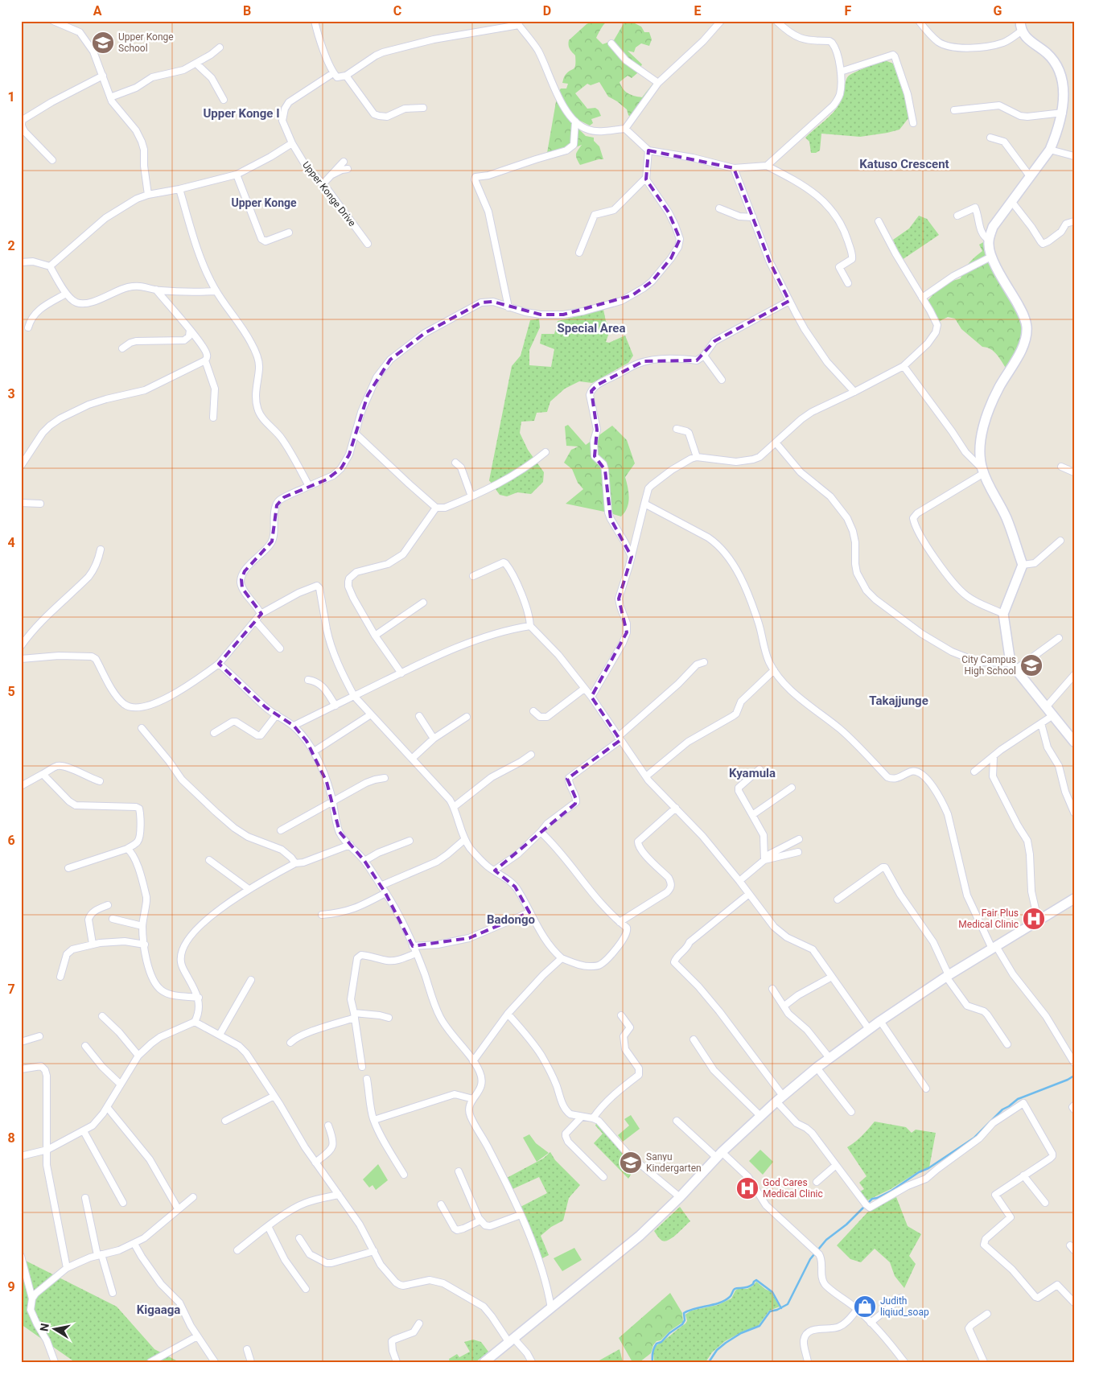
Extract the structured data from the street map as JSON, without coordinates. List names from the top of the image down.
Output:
{
  "streets": {
    "street": ["Upper Konge Drive"]
  },
  "districts": [
    "Upper Konge I",
    "Katuso Crescent",
    "Upper Konge",
    "Special Area",
    "Takajjunge",
    "Kyamula",
    "Badongo",
    "Kigaaga"
  ],
  "places": {
    "school or university": ["Upper Konge School", "City Campus High School", "Sanyu Kindergarten"],
    "hospital": ["Fair Plus Medical Clinic", "God Cares Medical Clinic"],
    "shop": ["Judith liqiud_soap"]
  },
  "north": "left",
  "grid": {
    "columns": [
      "A",
      "B",
      "C",
      "D",
      "E",
      "F",
      "G"
    ],
    "rows": [
      "1",
      "2",
      "3",
      "4",
      "5",
      "6",
      "7",
      "8",
      "9"
    ]
  }
}
